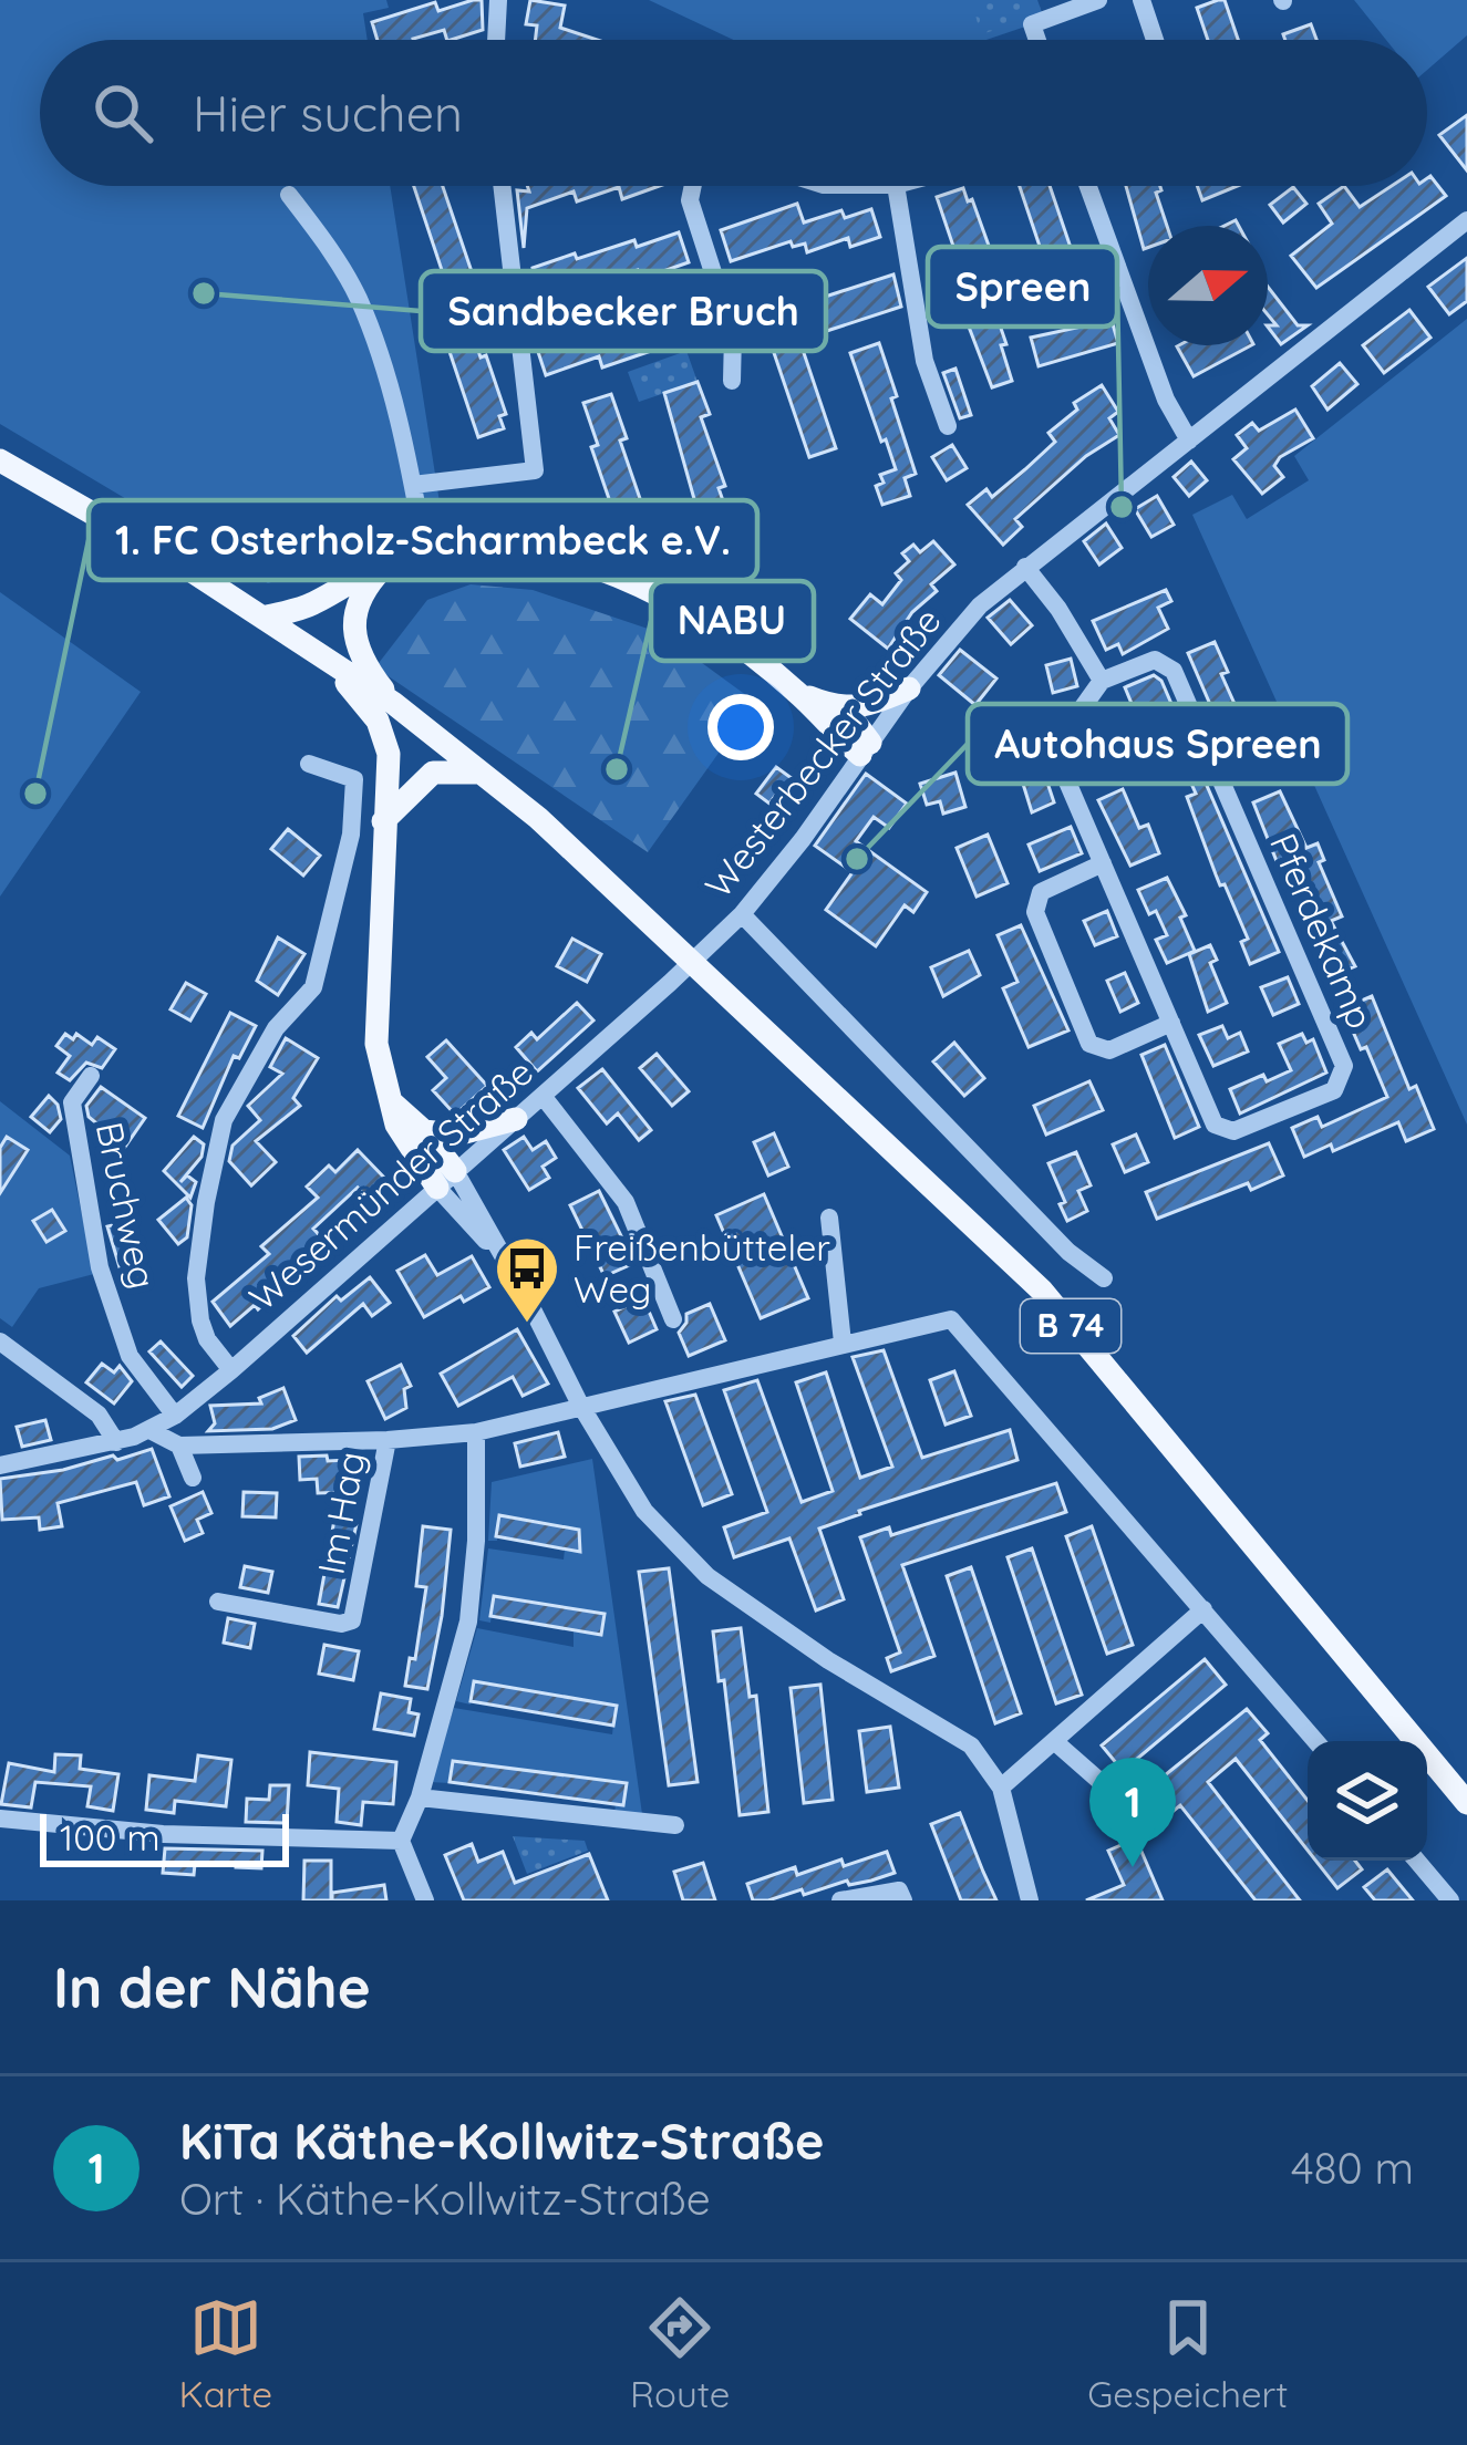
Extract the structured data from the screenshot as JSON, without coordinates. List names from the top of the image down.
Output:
{
  "streets": {
    "main road": ["B 74"],
    "street": [
      "Westerbecker Straße",
      "Pferdekamp",
      "Wesermünder Straße",
      "Bruchweg",
      "Im Hag"
    ]
  },
  "crossings": [
    ["Westerbecker Straße", "Wesermünder Straße"],
    ["Wesermünder Straße", "Bruchweg"]
  ],
  "places": {
    "other": [
      "Sandbecker Bruch",
      "Spreen",
      "NABU",
      "1. FC Osterholz-Scharmbeck e.V.",
      "Autohaus Spreen"
    ],
    "bus stop": ["Freißenbütteler Weg"]
  },
  "scale_bar": "100 m",
  "north": "right",
  "page": {
    "search": "Hier suchen",
    "pins": "1",
    "scale": "100 m",
    "heading": "In der Nähe",
    "list": [
      {
        "mark": "1",
        "name": "KiTa Käthe-Kollwitz-Straße",
        "note": "Ort · Käthe-Kollwitz-Straße",
        "value": "480 m"
      }
    ],
    "nav": ["Karte", "Route", "Gespeichert"]
  }
}
